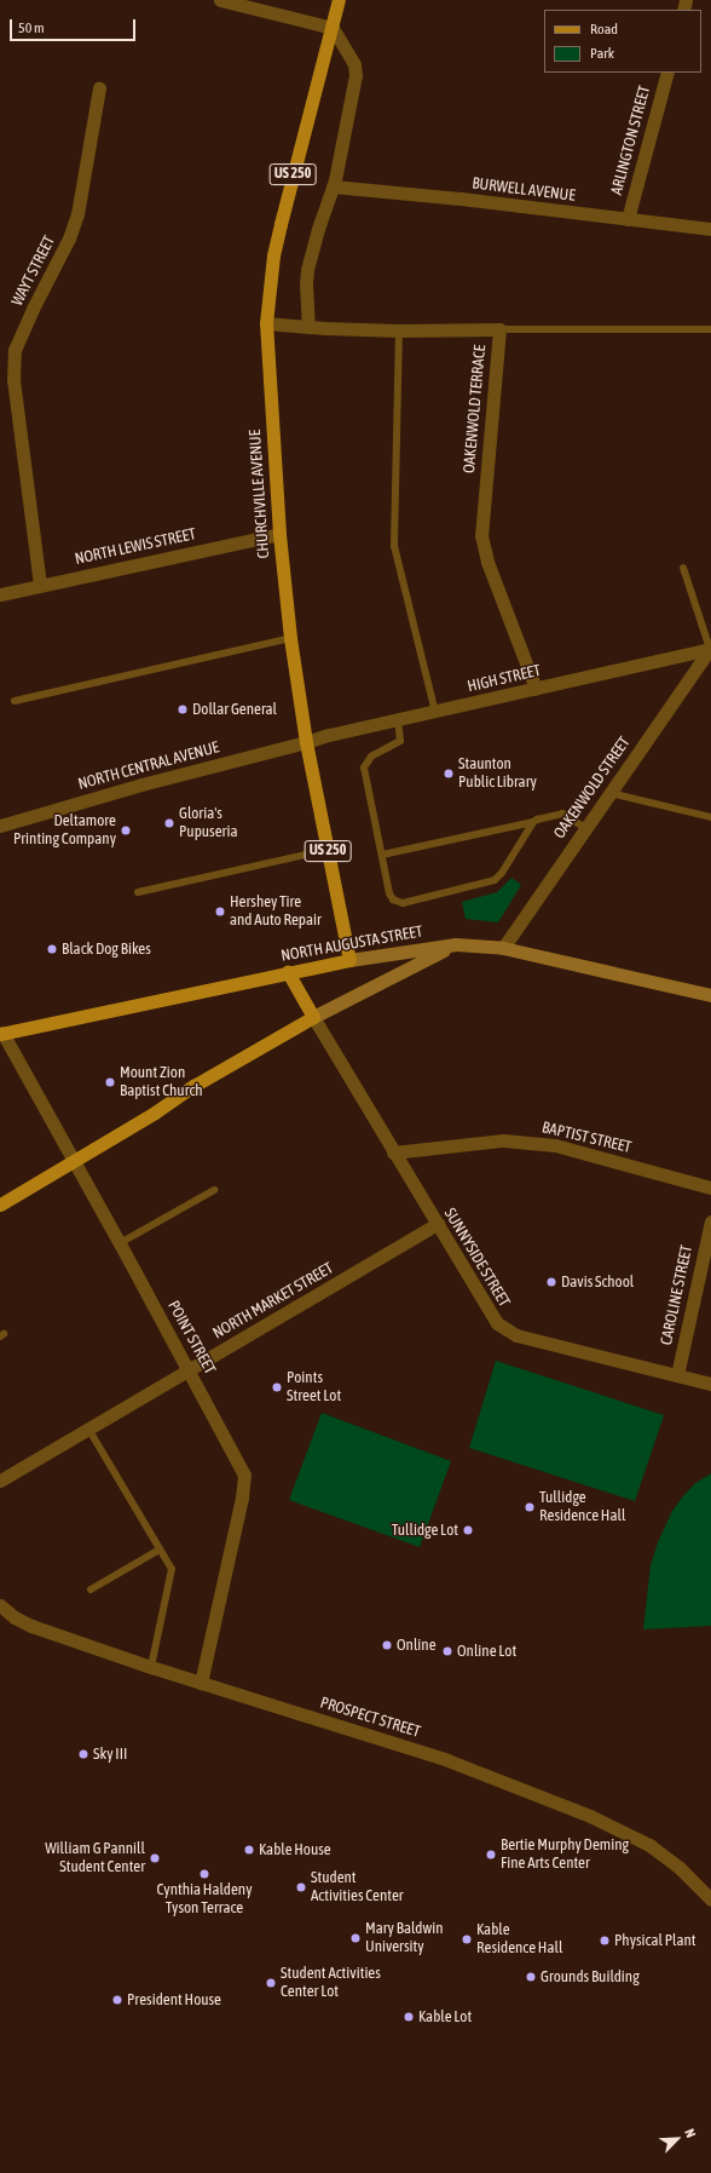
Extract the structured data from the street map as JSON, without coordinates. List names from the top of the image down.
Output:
{
  "streets": {
    "main road": ["US 250", "CHURCHVILLE AVENUE", "NORTH AUGUSTA STREET"],
    "street": [
      "ARLINGTON STREET",
      "BURWELL AVENUE",
      "WAYT STREET",
      "OAKENWOLD TERRACE",
      "NORTH LEWIS STREET",
      "HIGH STREET",
      "NORTH CENTRAL AVENUE",
      "OAKENWOLD STREET",
      "BAPTIST STREET",
      "SUNNYSIDE STREET",
      "CAROLINE STREET",
      "NORTH MARKET STREET",
      "POINT STREET",
      "PROSPECT STREET"
    ]
  },
  "crossings": [
    ["ARLINGTON STREET", "BURWELL AVENUE"],
    ["WAYT STREET", "NORTH LEWIS STREET"],
    ["OAKENWOLD TERRACE", "CHURCHVILLE AVENUE"],
    ["OAKENWOLD TERRACE", "HIGH STREET"],
    ["CHURCHVILLE AVENUE", "NORTH LEWIS STREET"],
    ["CHURCHVILLE AVENUE", "HIGH STREET"],
    ["CHURCHVILLE AVENUE", "NORTH CENTRAL AVENUE"],
    ["CHURCHVILLE AVENUE", "NORTH AUGUSTA STREET"],
    ["HIGH STREET", "NORTH CENTRAL AVENUE"],
    ["HIGH STREET", "OAKENWOLD STREET"],
    ["OAKENWOLD STREET", "NORTH AUGUSTA STREET"],
    ["NORTH AUGUSTA STREET", "POINT STREET"],
    ["BAPTIST STREET", "SUNNYSIDE STREET"],
    ["SUNNYSIDE STREET", "CAROLINE STREET"],
    ["SUNNYSIDE STREET", "NORTH MARKET STREET"],
    ["NORTH MARKET STREET", "POINT STREET"],
    ["POINT STREET", "PROSPECT STREET"]
  ],
  "places": [
    "Dollar General",
    "Staunton Public Library",
    "Gloria's Pupuseria",
    "Deltamore Printing Company",
    "Hershey Tire and Auto Repair",
    "Black Dog Bikes",
    "Mount Zion Baptist Church",
    "Davis School",
    "Points Street Lot",
    "Tullidge Residence Hall",
    "Tullidge Lot",
    "Online",
    "Online Lot",
    "Sky III",
    "Kable House",
    "Bertie Murphy Deming Fine Arts Center",
    "William G Pannill Student Center",
    "Cynthia Haldeny Tyson Terrace",
    "Student Activities Center",
    "Mary Baldwin University",
    "Kable Residence Hall",
    "Physical Plant",
    "Grounds Building",
    "Student Activities Center Lot",
    "President House",
    "Kable Lot"
  ],
  "legend": ["Road", "Park"],
  "scale_bar": "50 m",
  "north": "top right"
}
